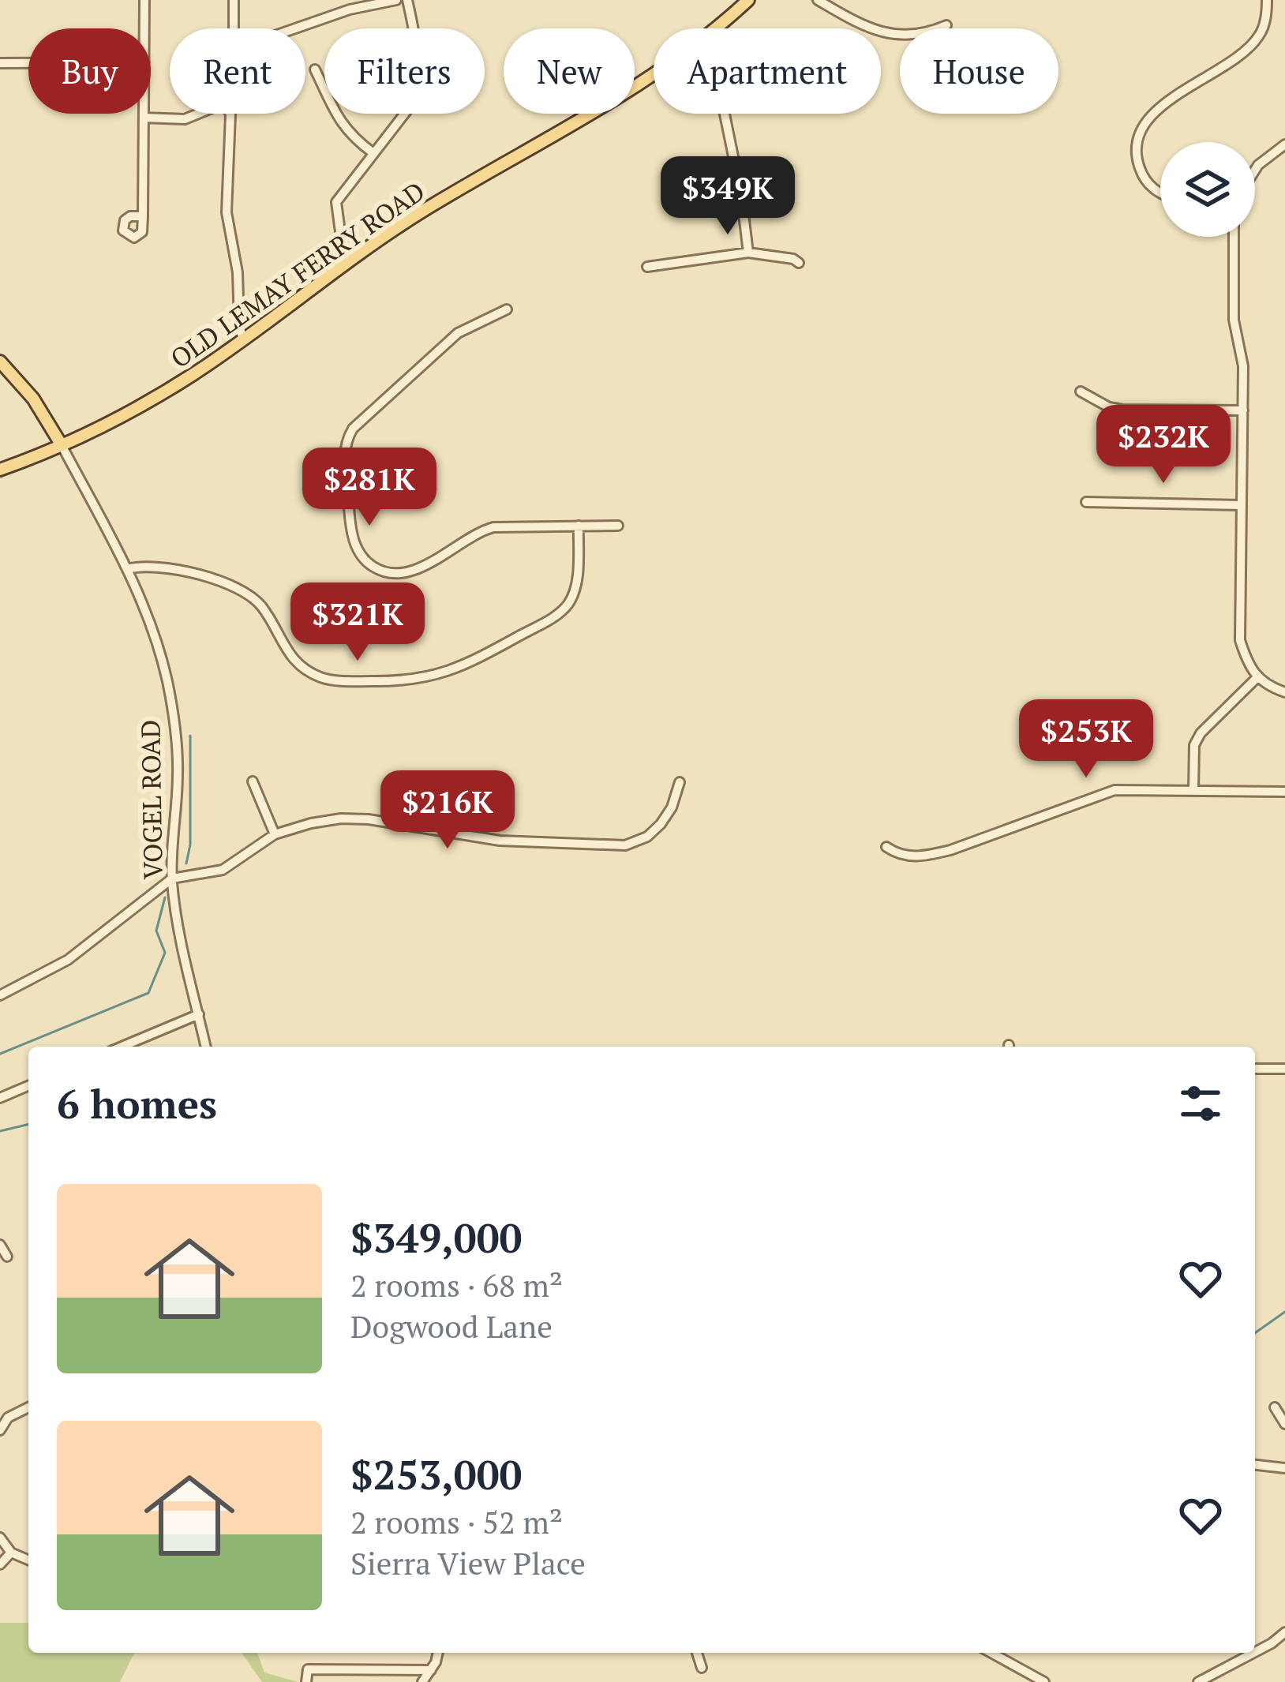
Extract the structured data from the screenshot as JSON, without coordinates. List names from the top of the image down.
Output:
{
  "streets": {
    "main road": ["OLD LEMAY FERRY ROAD", "VOGEL ROAD"]
  },
  "crossings": [
    ["OLD LEMAY FERRY ROAD", "VOGEL ROAD"]
  ],
  "page": {
    "chip": [
      "Buy",
      "Rent",
      "Filters",
      "New",
      "Apartment",
      "House"
    ],
    "price": [
      "$349K",
      "$232K",
      "$281K",
      "$321K",
      "$253K",
      "$216K"
    ],
    "heading": "6 homes",
    "list": [
      {
        "name": "$349,000",
        "note": "2 rooms · 68 m² · Dogwood Lane"
      },
      {
        "name": "$253,000",
        "note": "2 rooms · 52 m² · Sierra View Place"
      }
    ]
  }
}
